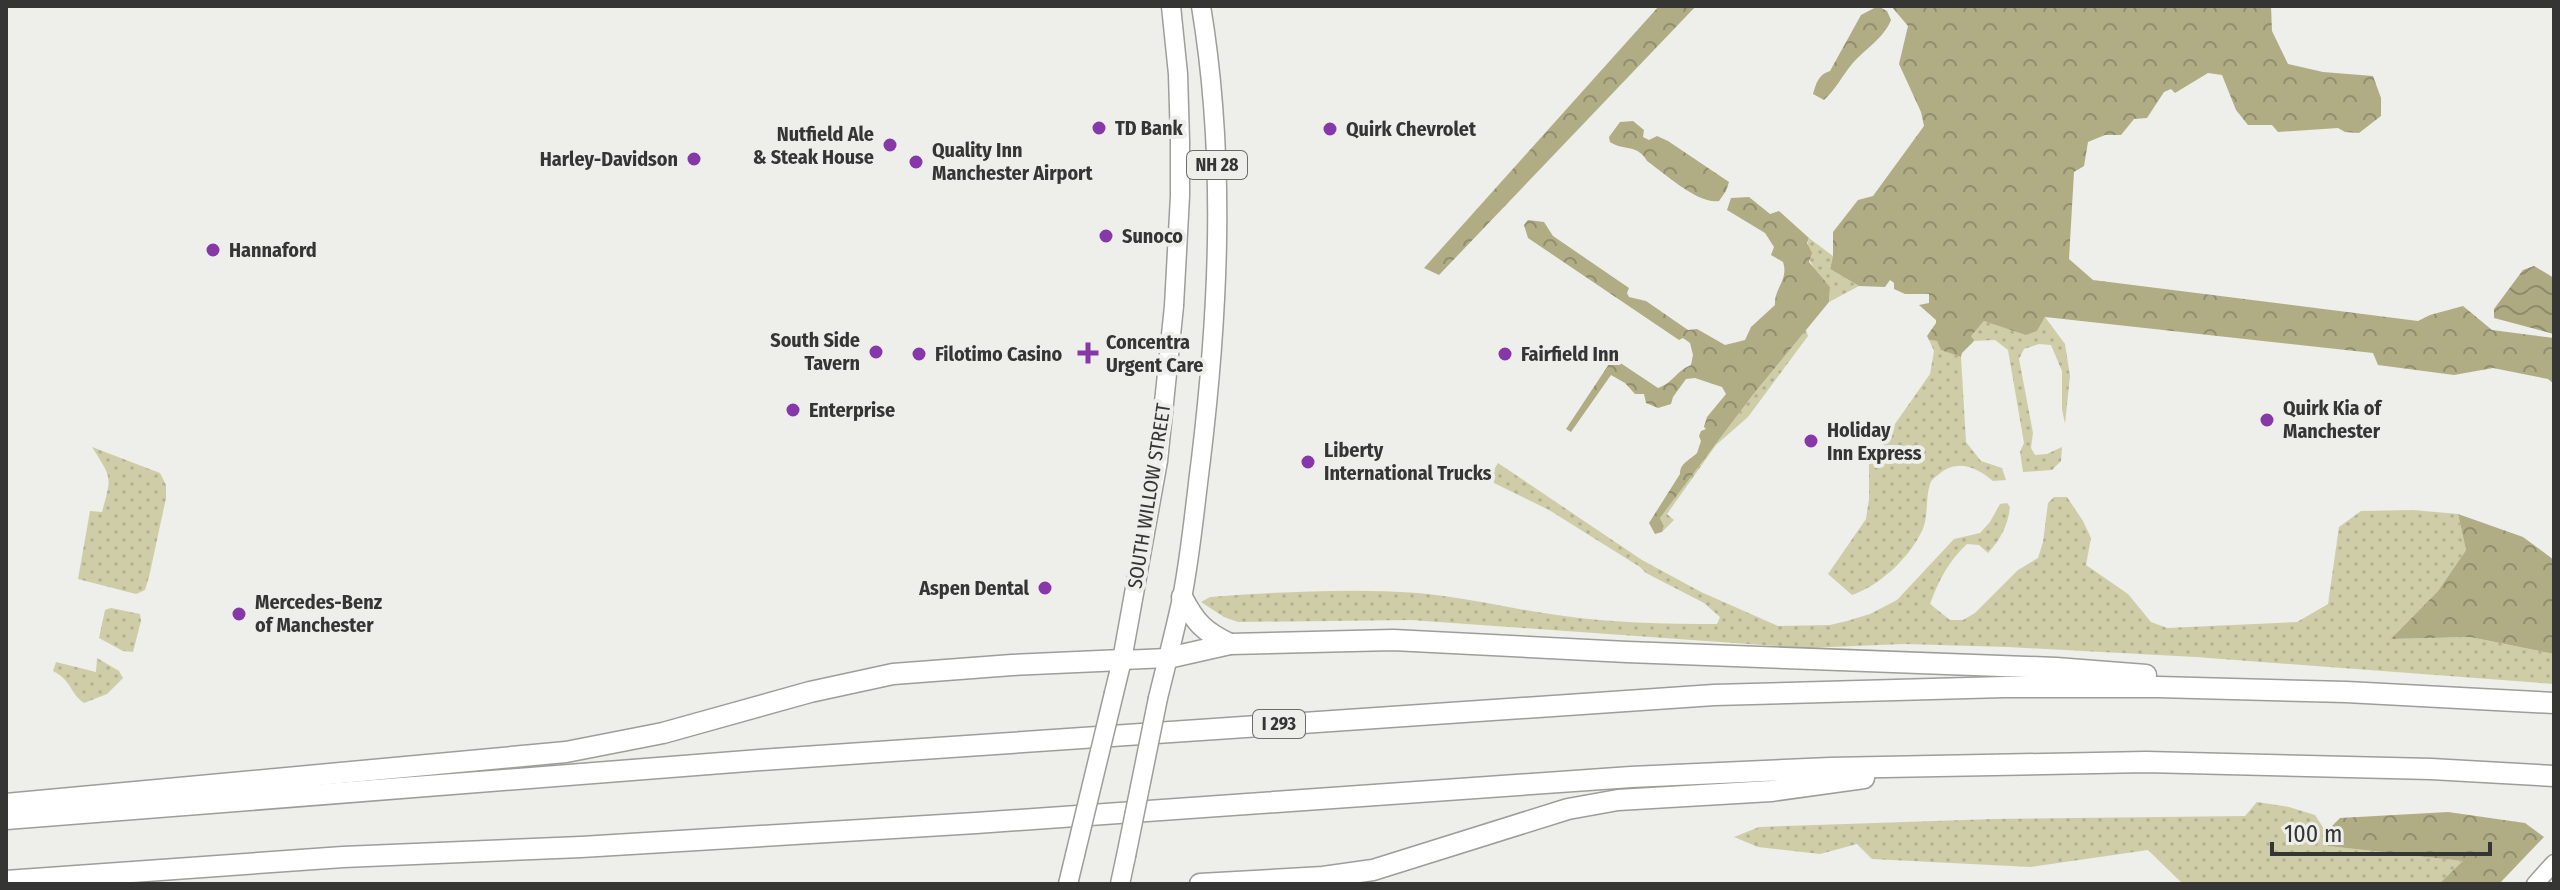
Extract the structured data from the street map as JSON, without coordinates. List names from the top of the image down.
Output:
{
  "streets": {
    "highway": ["I 293"],
    "main road": ["NH 28", "SOUTH WILLOW STREET"]
  },
  "places": {
    "other": [
      "TD Bank",
      "Quirk Chevrolet",
      "Nutfield Ale & Steak House",
      "Harley-Davidson",
      "Quality Inn Manchester Airport",
      "Sunoco",
      "Hannaford",
      "South Side Tavern",
      "Filotimo Casino",
      "Fairfield Inn",
      "Enterprise",
      "Quirk Kia of Manchester",
      "Holiday Inn Express",
      "Liberty International Trucks",
      "Aspen Dental",
      "Mercedes-Benz of Manchester"
    ],
    "health": ["Concentra Urgent Care"]
  },
  "scale_bar": "100 m"
}
